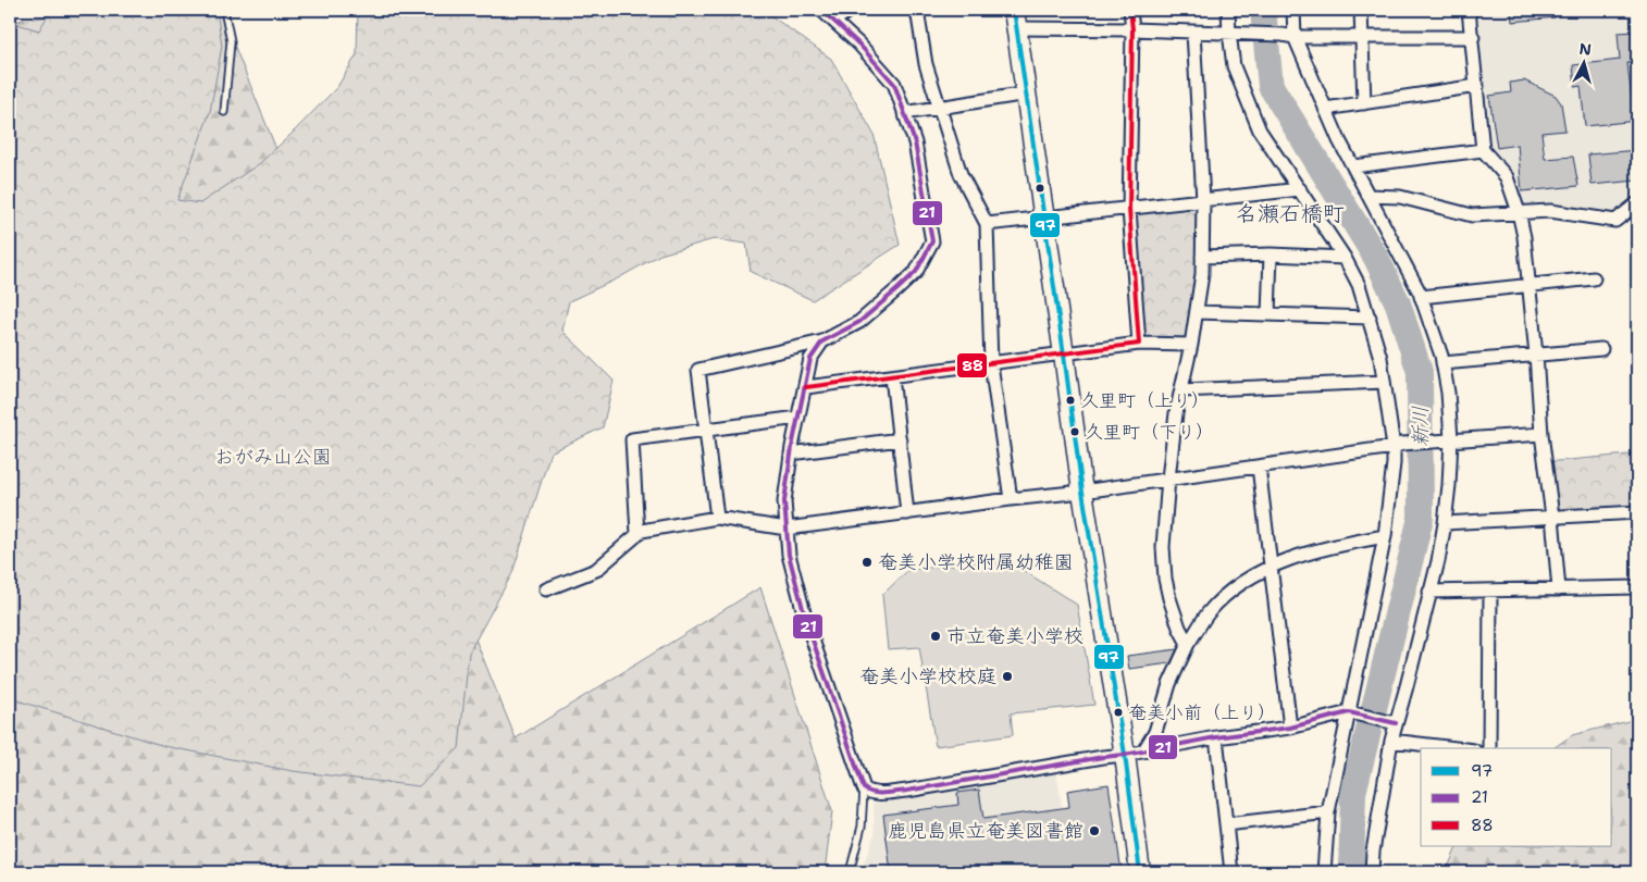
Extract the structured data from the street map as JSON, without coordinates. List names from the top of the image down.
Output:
{
  "districts": ["名瀬石橋町"],
  "water": ["新川"],
  "parks": ["おがみ山公園"],
  "places": [
    "久里町（上り）",
    "久里町（下り）",
    "奄美小学校附属幼稚園",
    "市立奄美小学校",
    "奄美小学校校庭",
    "奄美小前（上り）",
    "鹿児島県立奄美図書館"
  ],
  "lines": ["transit line 97", "transit line 21", "transit line 88"],
  "legend": ["97", "21", "88"],
  "north": "top"
}
